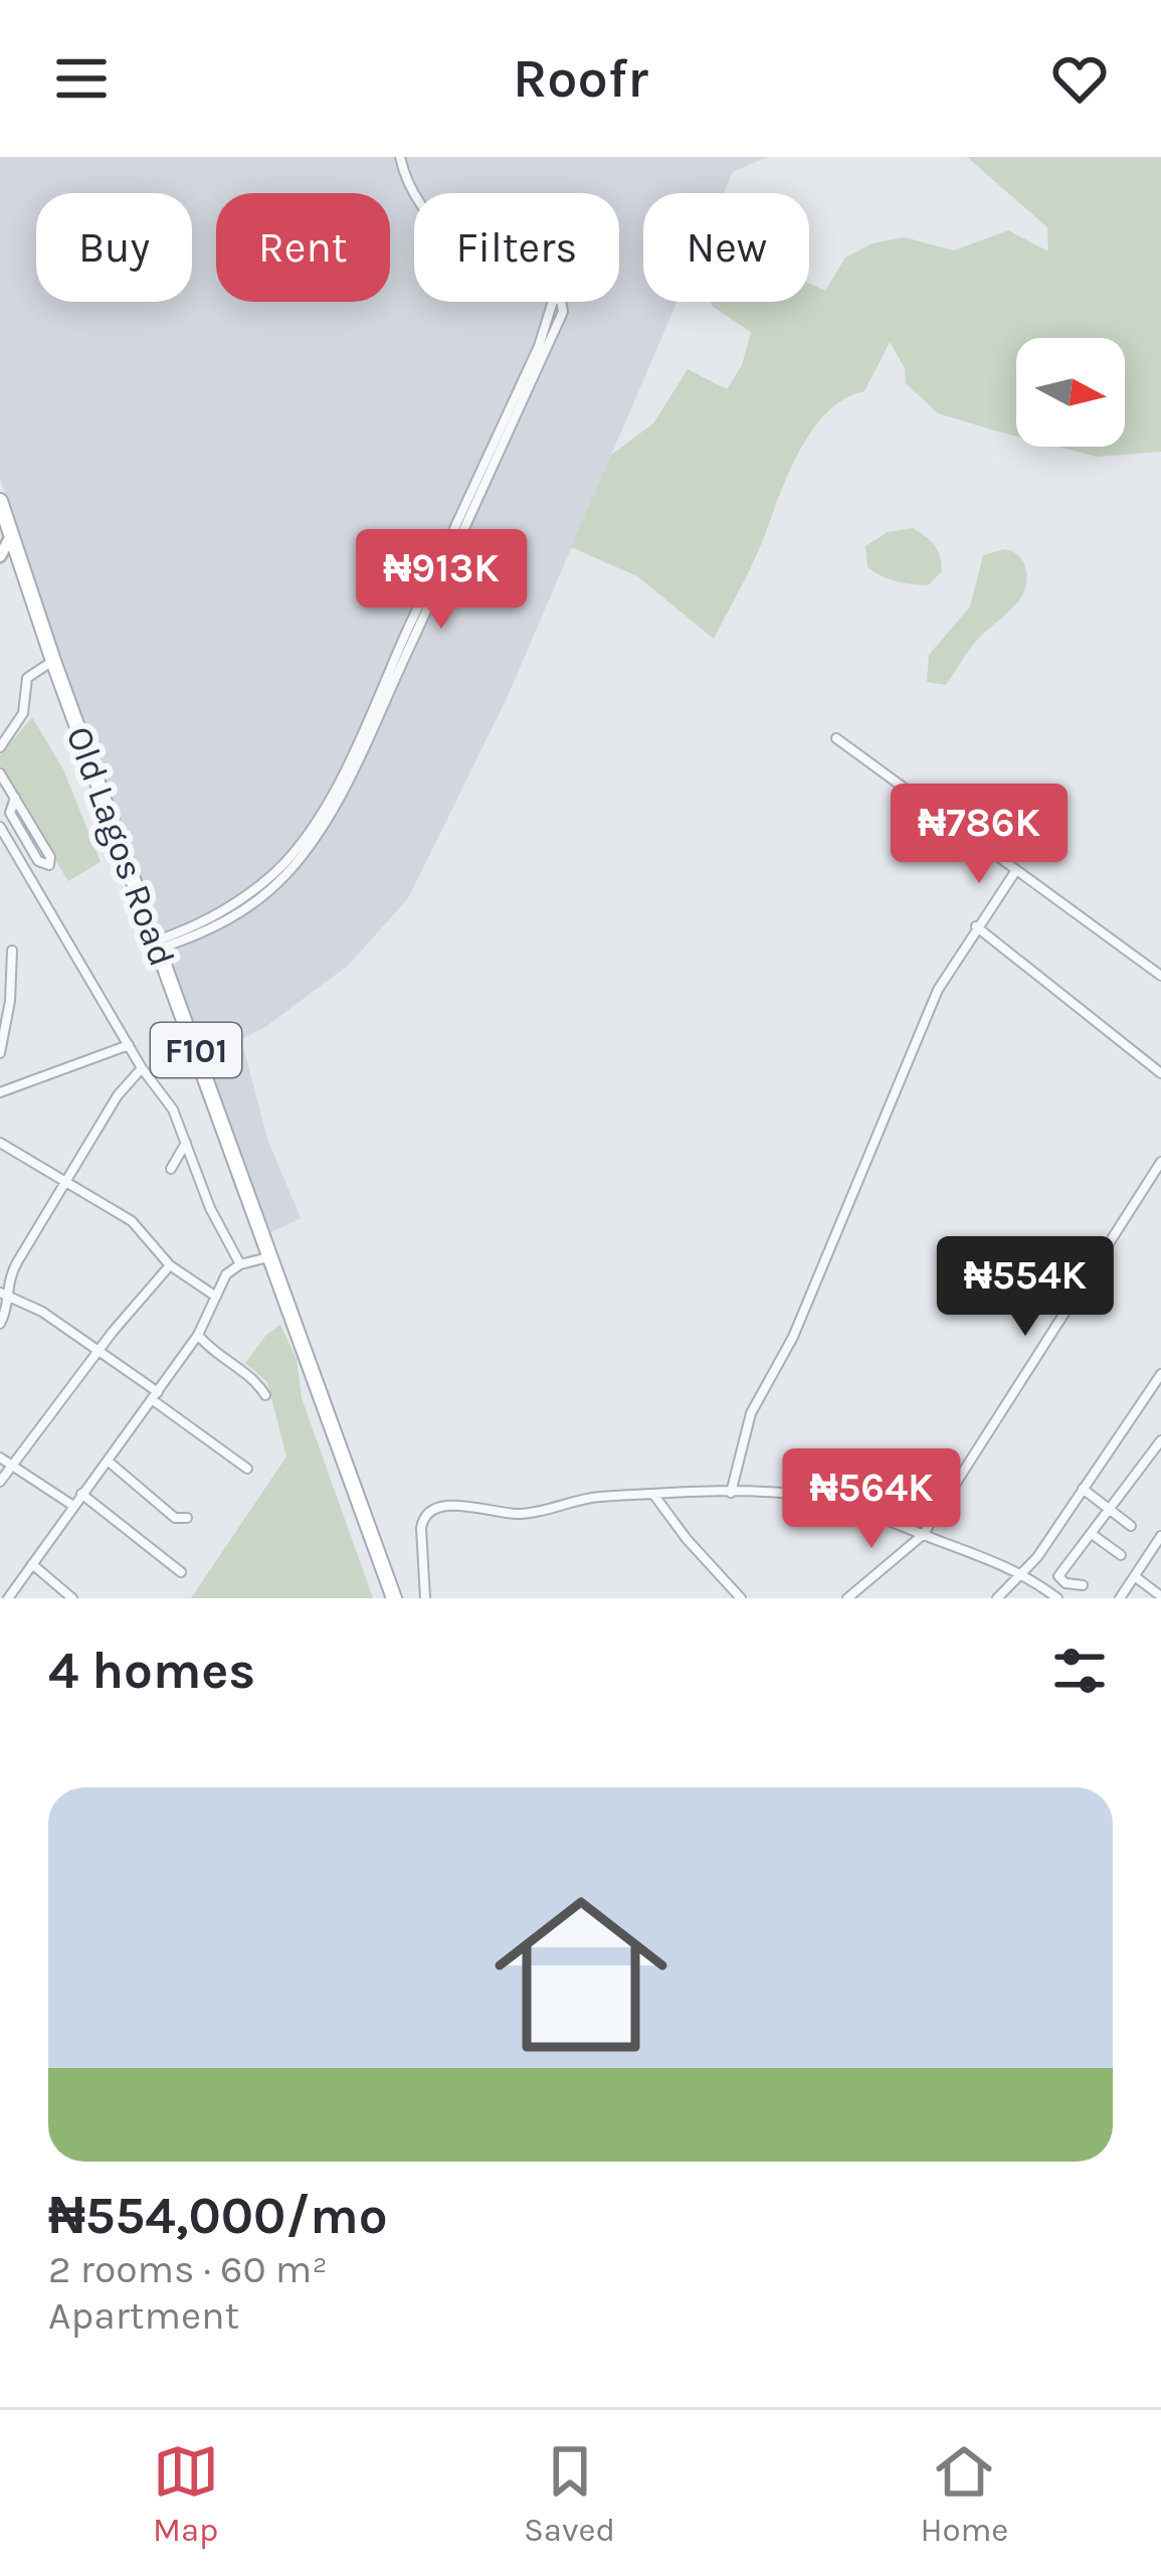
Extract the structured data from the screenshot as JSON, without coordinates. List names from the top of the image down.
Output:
{
  "streets": {
    "main road": ["Old Lagos Road", "F101"]
  },
  "north": "right",
  "page": {
    "header": "Roofr",
    "chip": [
      "Buy",
      "Rent",
      "Filters",
      "New"
    ],
    "price": [
      "₦913K",
      "₦786K",
      "₦554K",
      "₦564K"
    ],
    "heading": "4 homes",
    "list": [
      {
        "name": "₦554,000/mo",
        "note": "2 rooms · 60 m² · Apartment"
      }
    ],
    "tabs": ["Map", "Saved", "Home"]
  }
}
